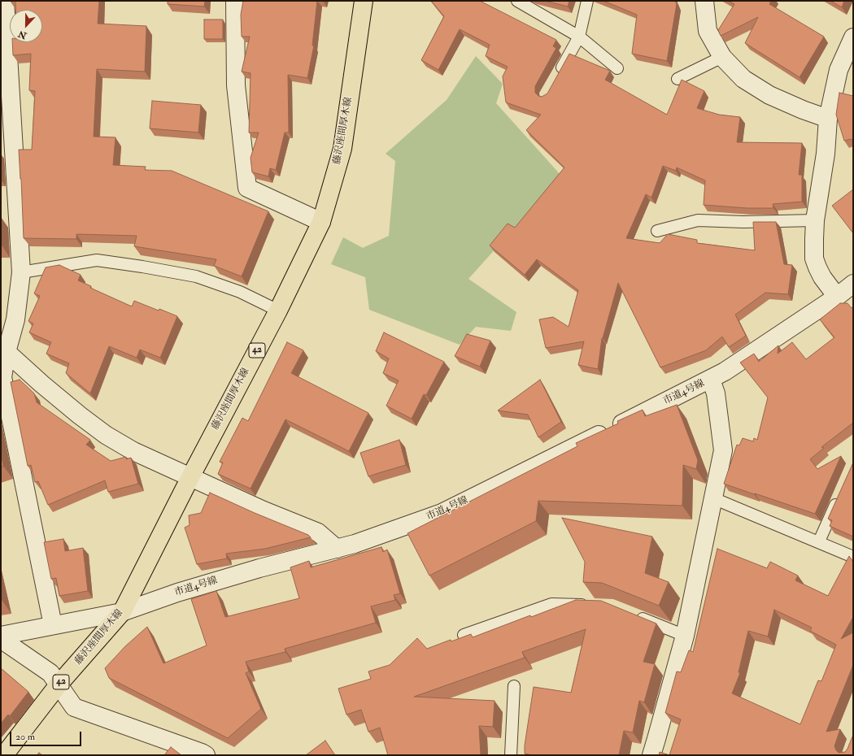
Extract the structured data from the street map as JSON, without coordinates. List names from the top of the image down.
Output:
{
  "streets": {
    "main road": ["藤沢座間厚木線", "42"],
    "street": ["市道4号線"]
  },
  "crossings": [
    ["藤沢座間厚木線", "市道4号線"]
  ],
  "scale_bar": "20 m",
  "north": "bottom"
}
